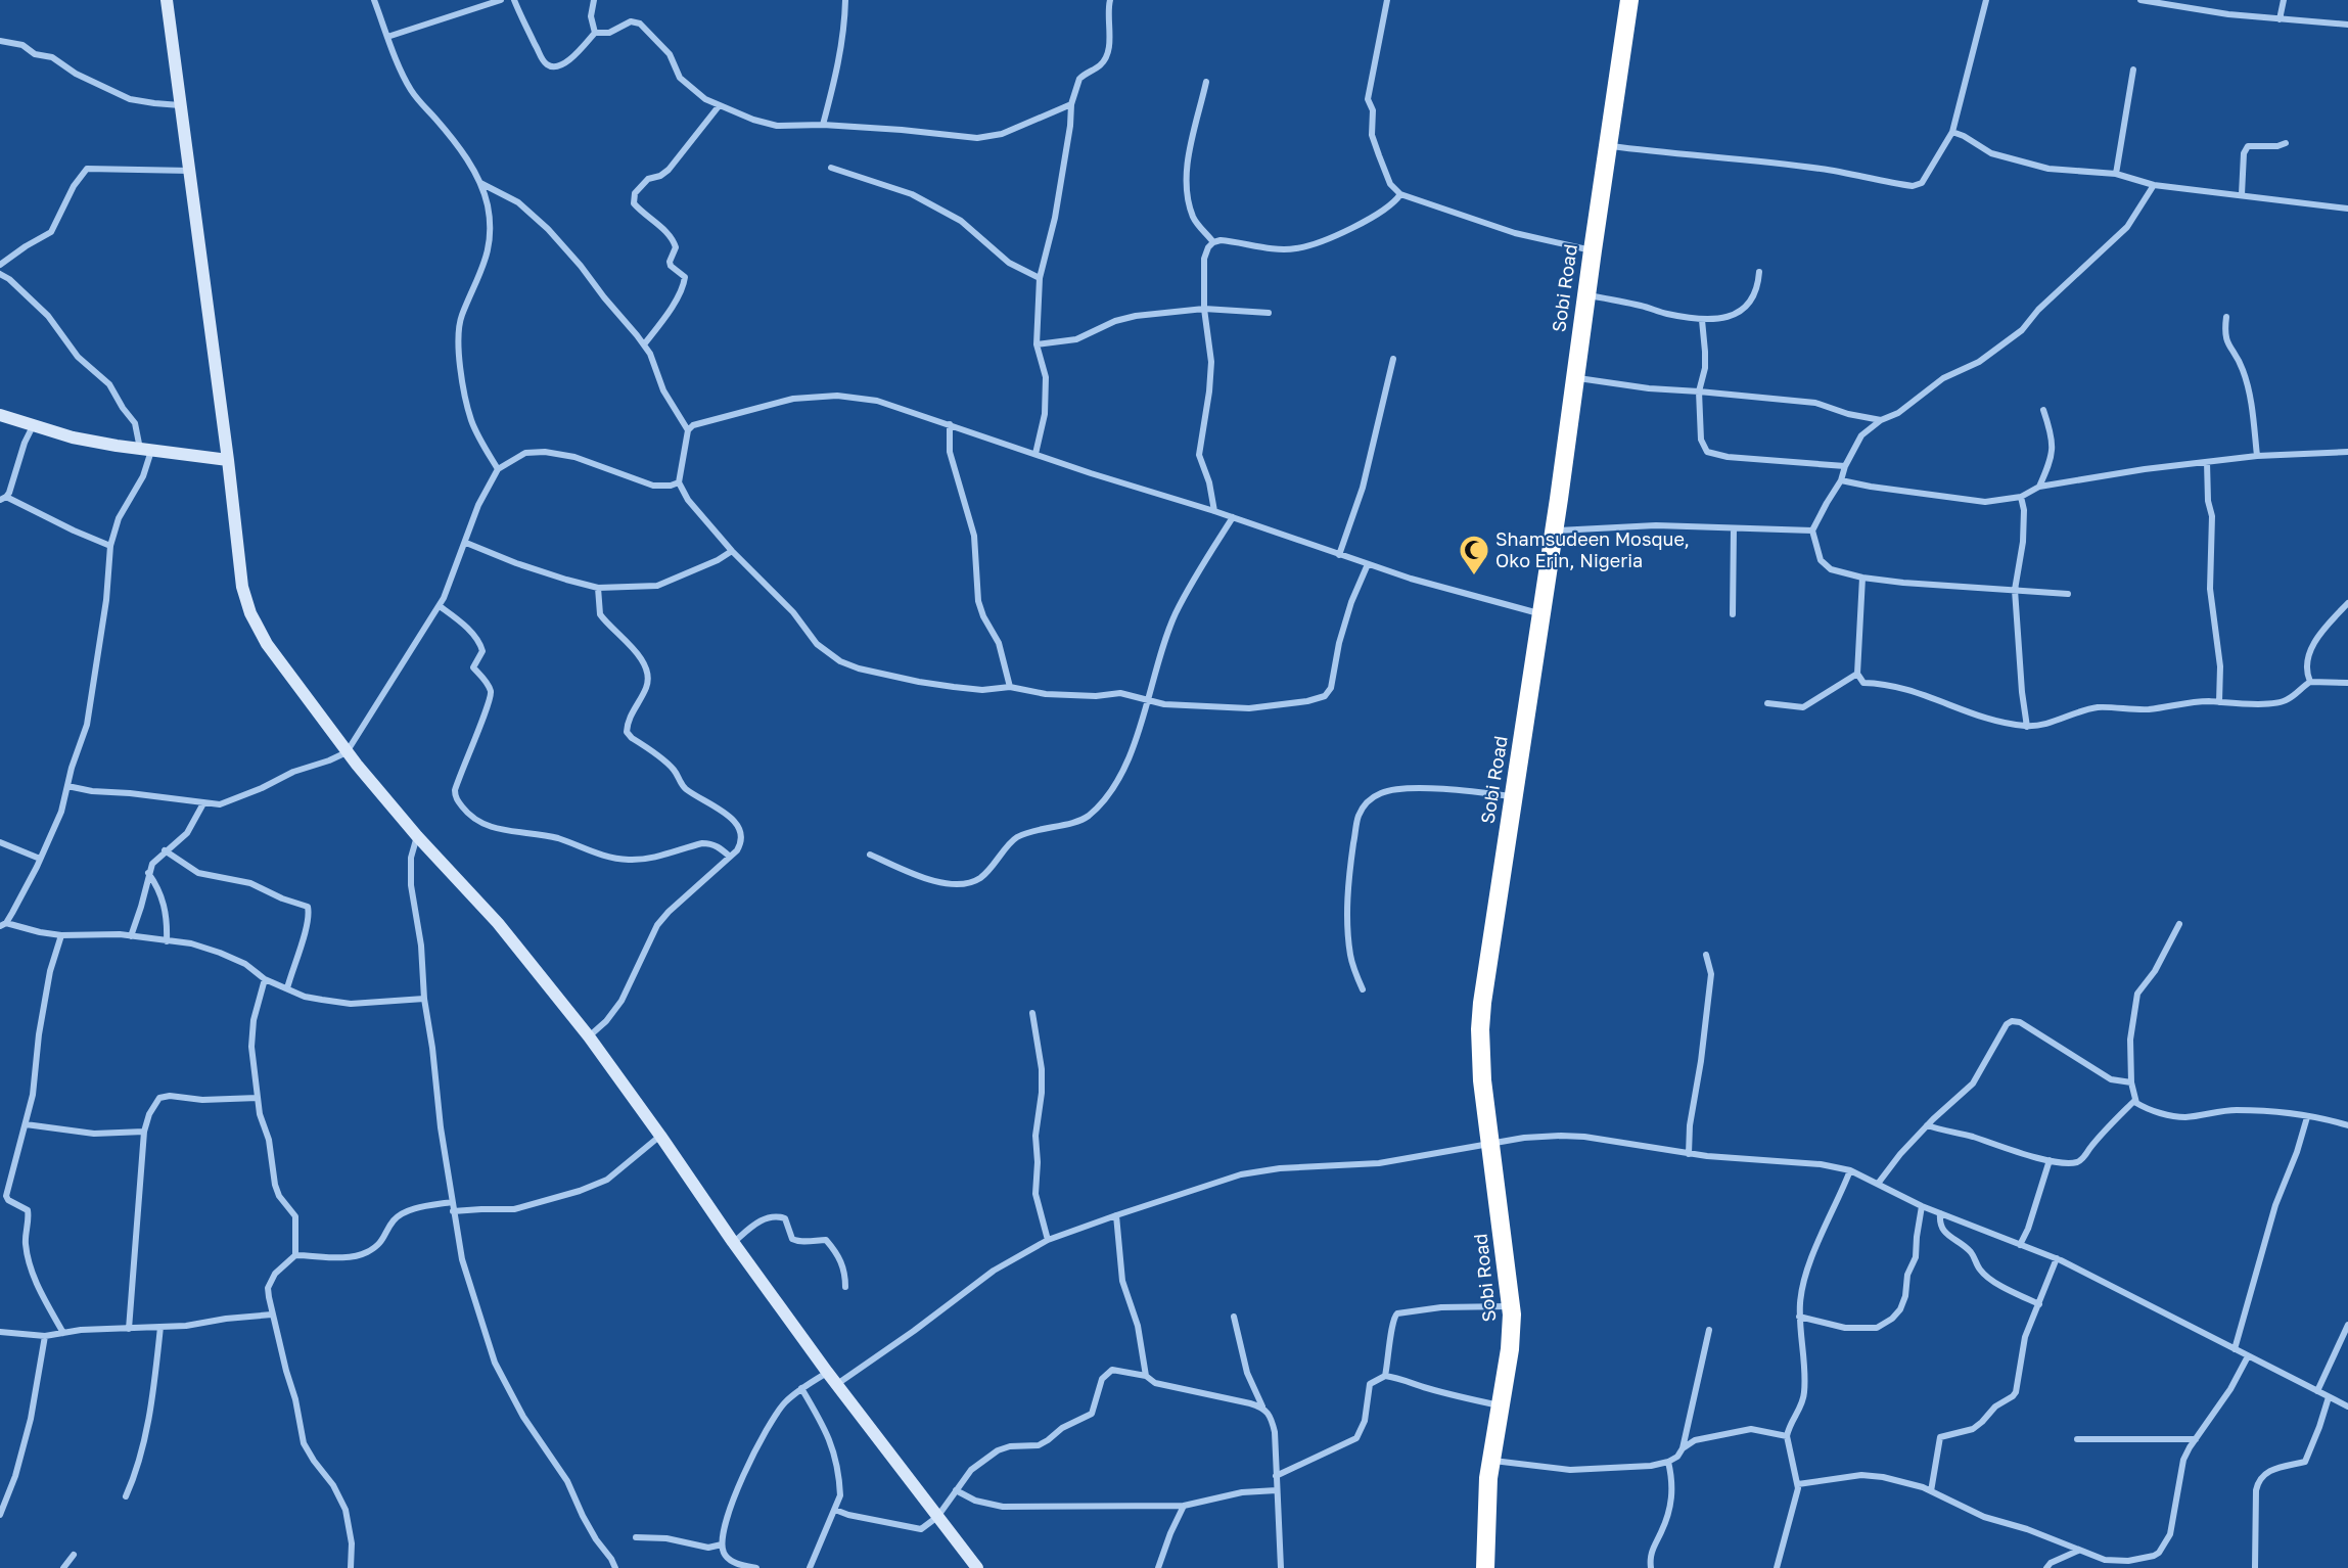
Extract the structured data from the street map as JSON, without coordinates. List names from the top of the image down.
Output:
{
  "streets": {
    "highway": ["Sobi Road"]
  },
  "places": {
    "mosque": ["Shamsudeen Mosque, Oko Erin, Nigeria"]
  }
}
